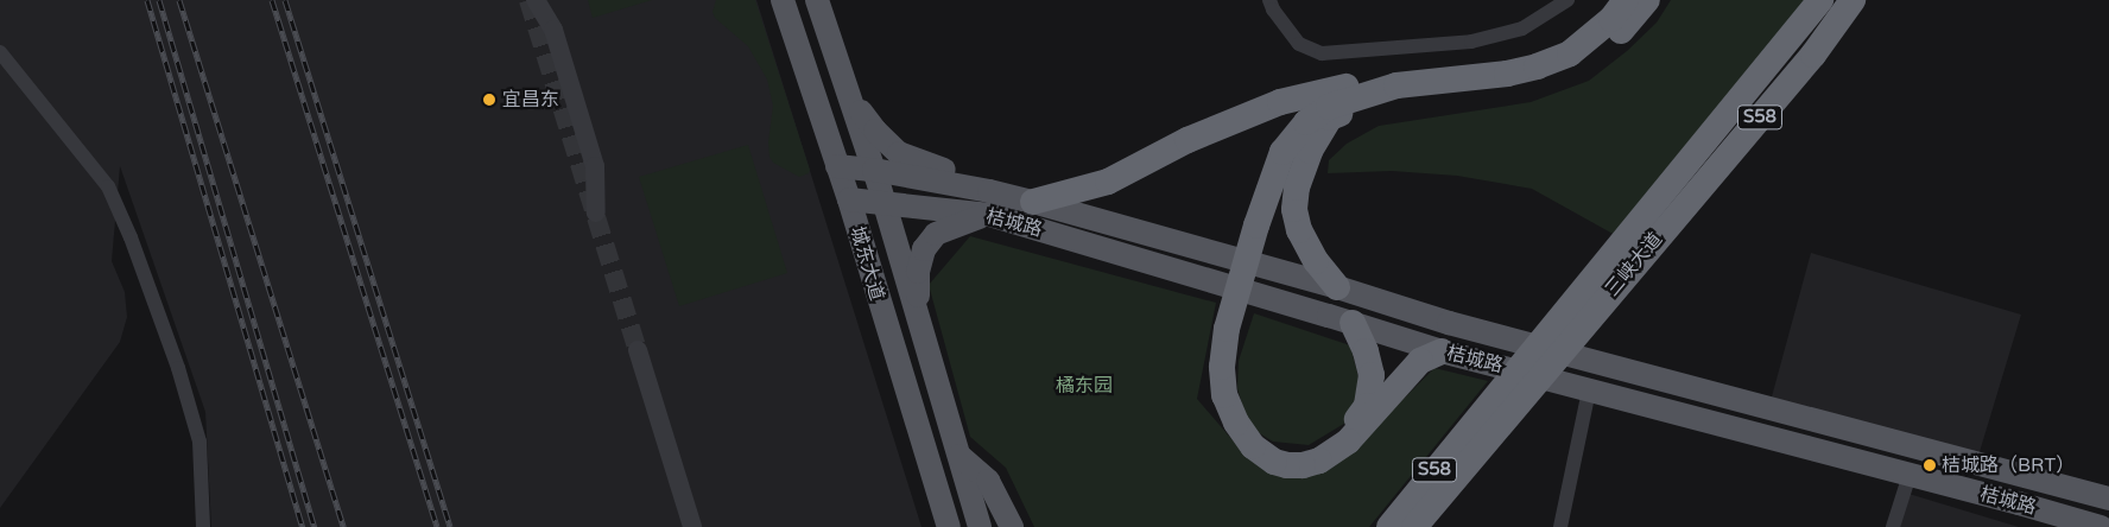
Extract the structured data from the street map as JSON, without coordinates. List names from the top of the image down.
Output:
{
  "streets": {
    "highway": ["S58", "三峡大道"],
    "main road": ["桔城路", "城东大道"]
  },
  "crossings": [
    ["桔城路", "城东大道"]
  ],
  "parks": ["橘东园"],
  "places": ["宜昌东", "桔城路（BRT）"]
}
